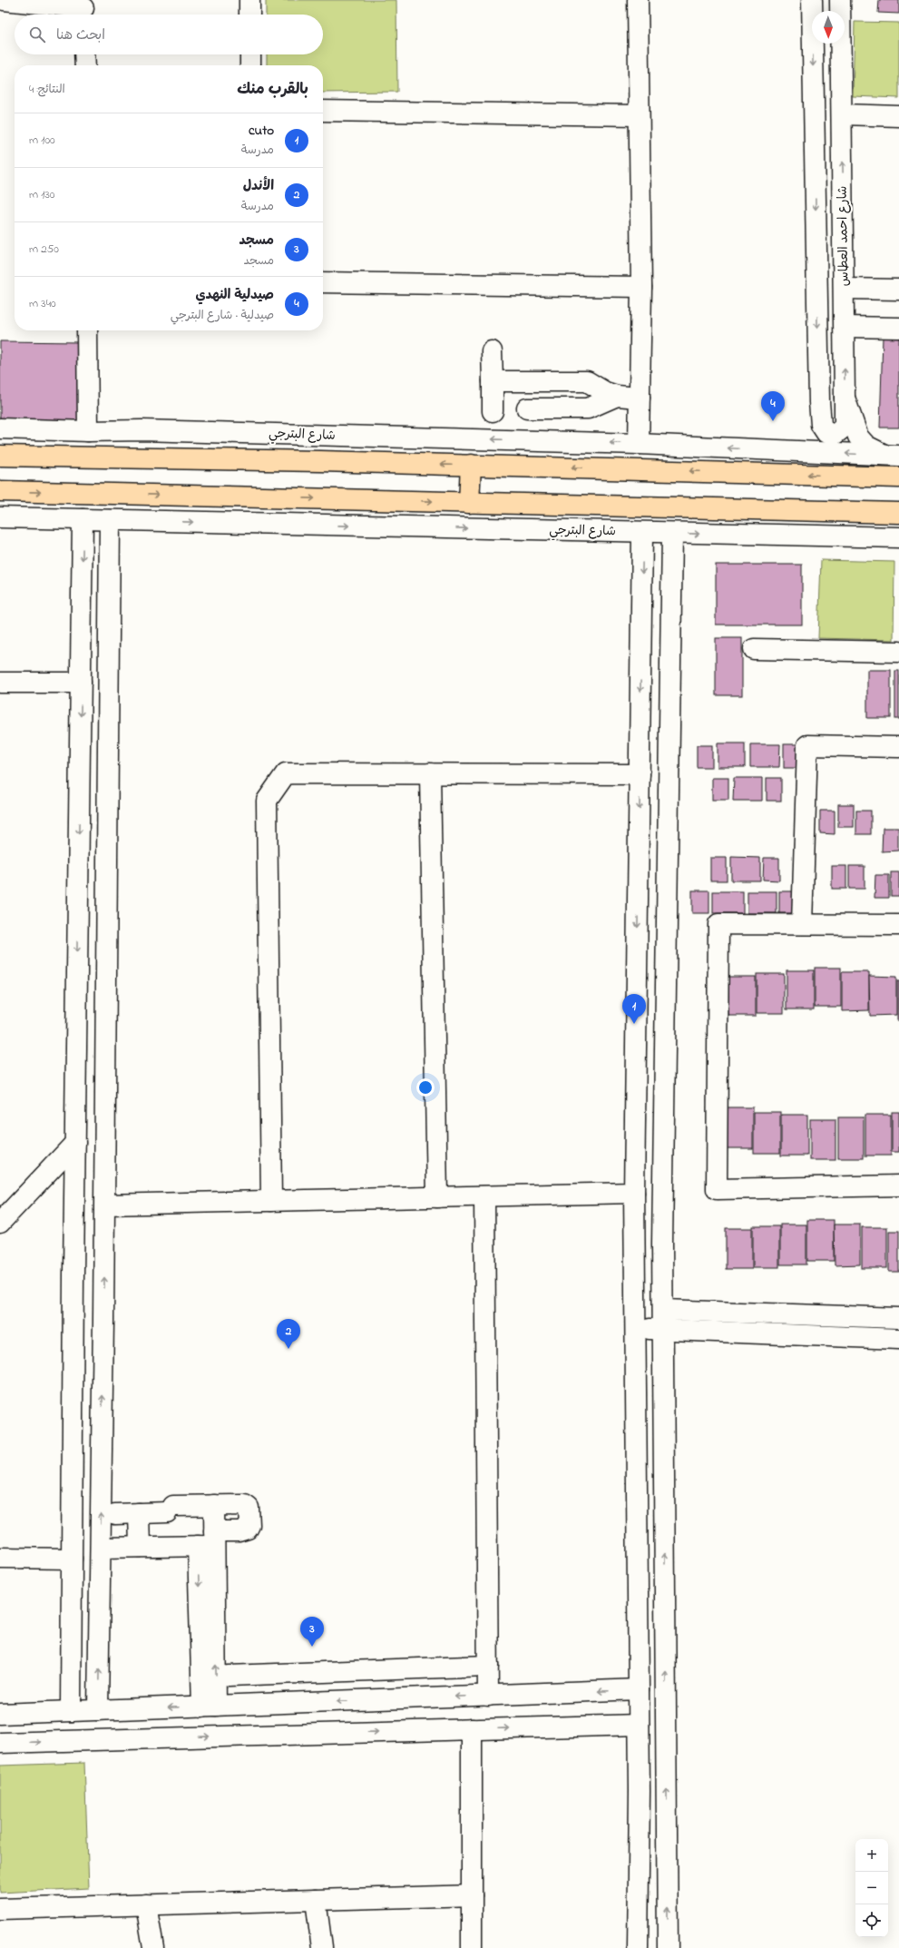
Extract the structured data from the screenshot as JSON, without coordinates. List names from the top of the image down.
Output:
{
  "streets": {
    "main road": ["شارع البترجي"],
    "street": ["شارع احمد العطاس"]
  },
  "crossings": [
    ["شارع احمد العطاس", "شارع البترجي"]
  ],
  "north": "bottom",
  "page": {
    "search": "ابحث هنا",
    "heading": ["بالقرب منك", "النتائج: 4"],
    "list": [
      {
        "mark": "1",
        "name": "cuto",
        "note": "مدرسة",
        "value": "100 m"
      },
      {
        "mark": "2",
        "name": "الأندل",
        "note": "مدرسة",
        "value": "130 m"
      },
      {
        "mark": "3",
        "name": "مسجد",
        "note": "مسجد",
        "value": "250 m"
      },
      {
        "mark": "4",
        "name": "صيدلية النهدي",
        "note": "صيدلية · شارع البترجي",
        "value": "340 m"
      }
    ],
    "pins": [
      "4",
      "1",
      "2",
      "3"
    ],
    "map_buttons": ["+", "−"]
  }
}
